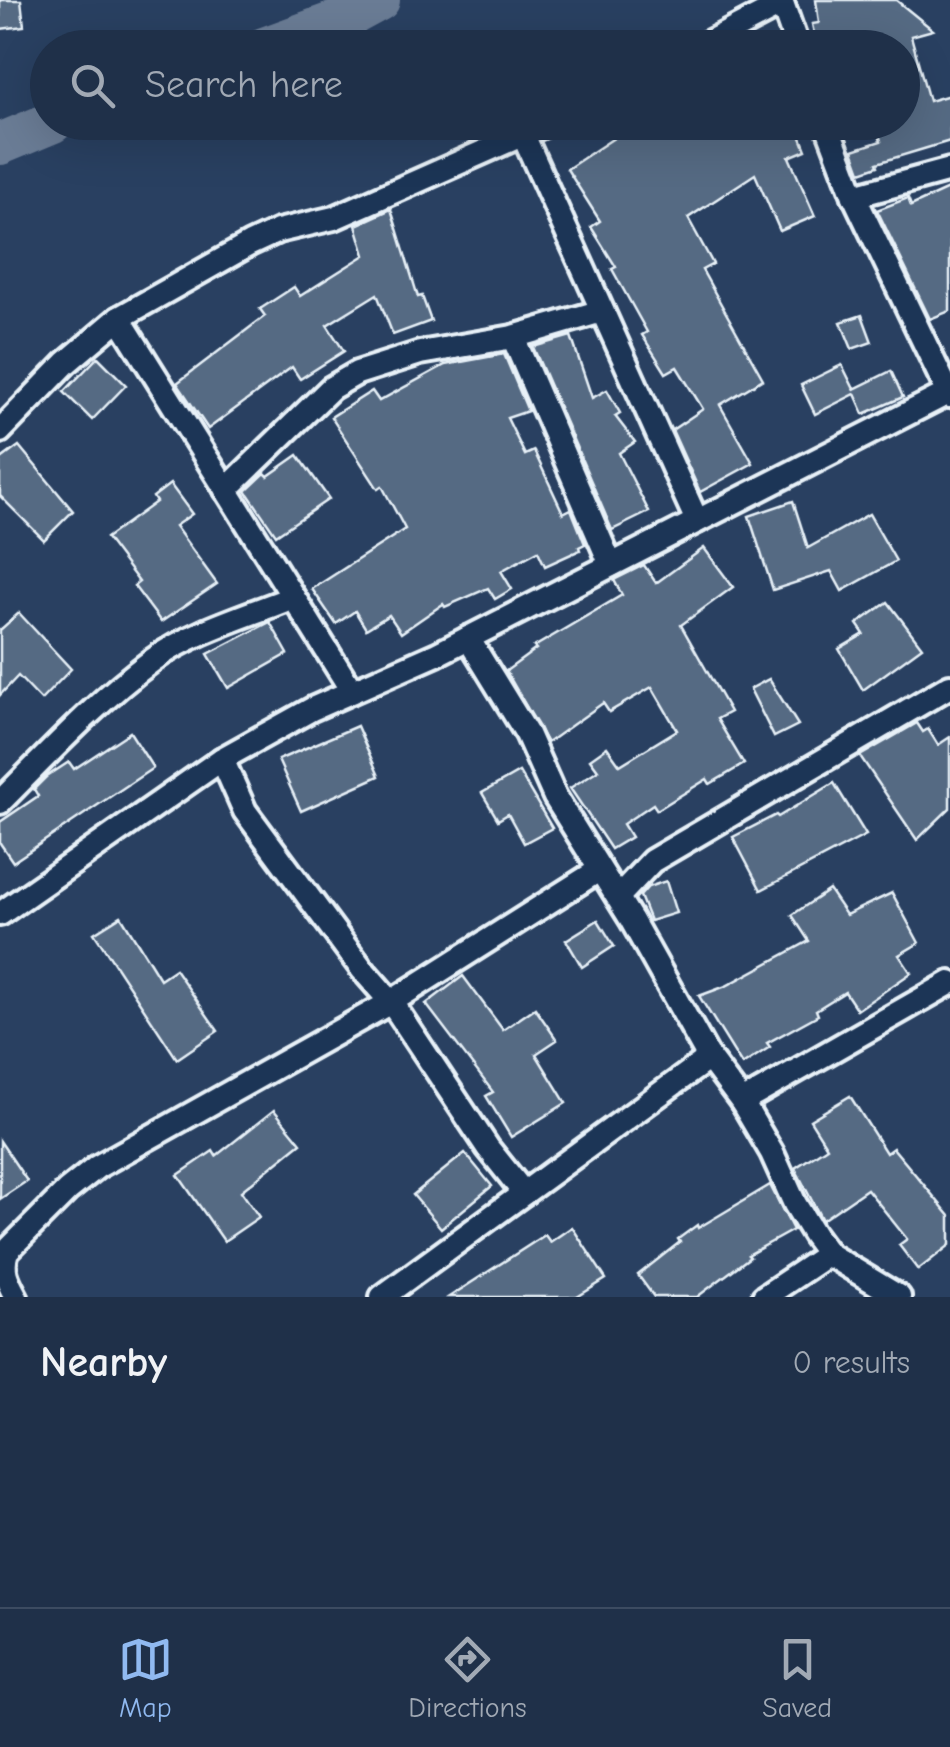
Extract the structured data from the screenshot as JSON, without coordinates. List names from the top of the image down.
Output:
{
  "page": {
    "search": "Search here",
    "heading": ["Nearby", "0 results"],
    "nav": ["Map", "Directions", "Saved"]
  }
}
